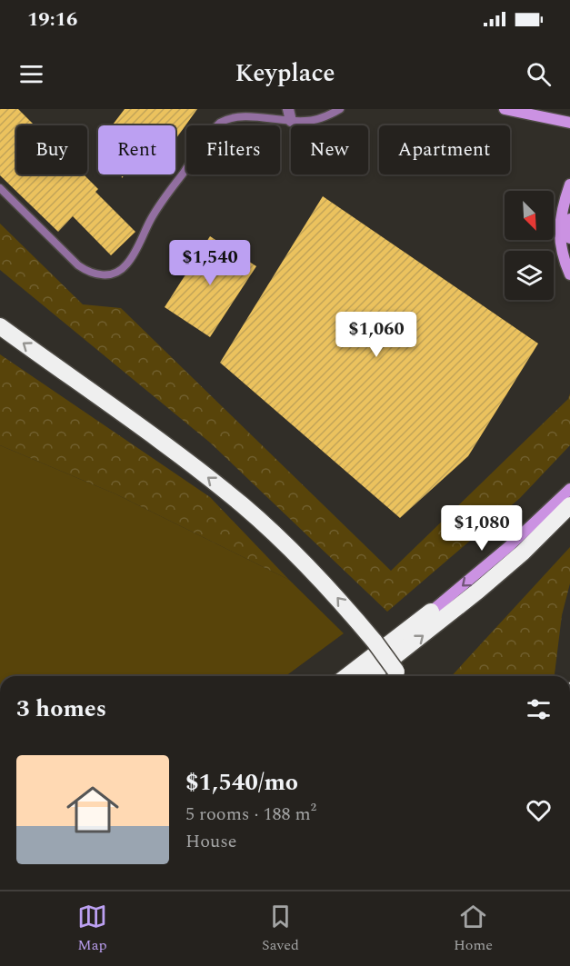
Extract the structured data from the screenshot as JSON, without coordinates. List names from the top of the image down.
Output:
{
  "north": "bottom right",
  "page": {
    "status": "19:16",
    "header": "Keyplace",
    "chip": [
      "Buy",
      "Rent",
      "Filters",
      "New",
      "Apartment"
    ],
    "price": ["$1,540", "$1,060", "$1,080"],
    "heading": "3 homes",
    "list": [
      {
        "name": "$1,540/mo",
        "note": "5 rooms · 188 m² · House"
      }
    ],
    "tabs": ["Map", "Saved", "Home"]
  }
}
